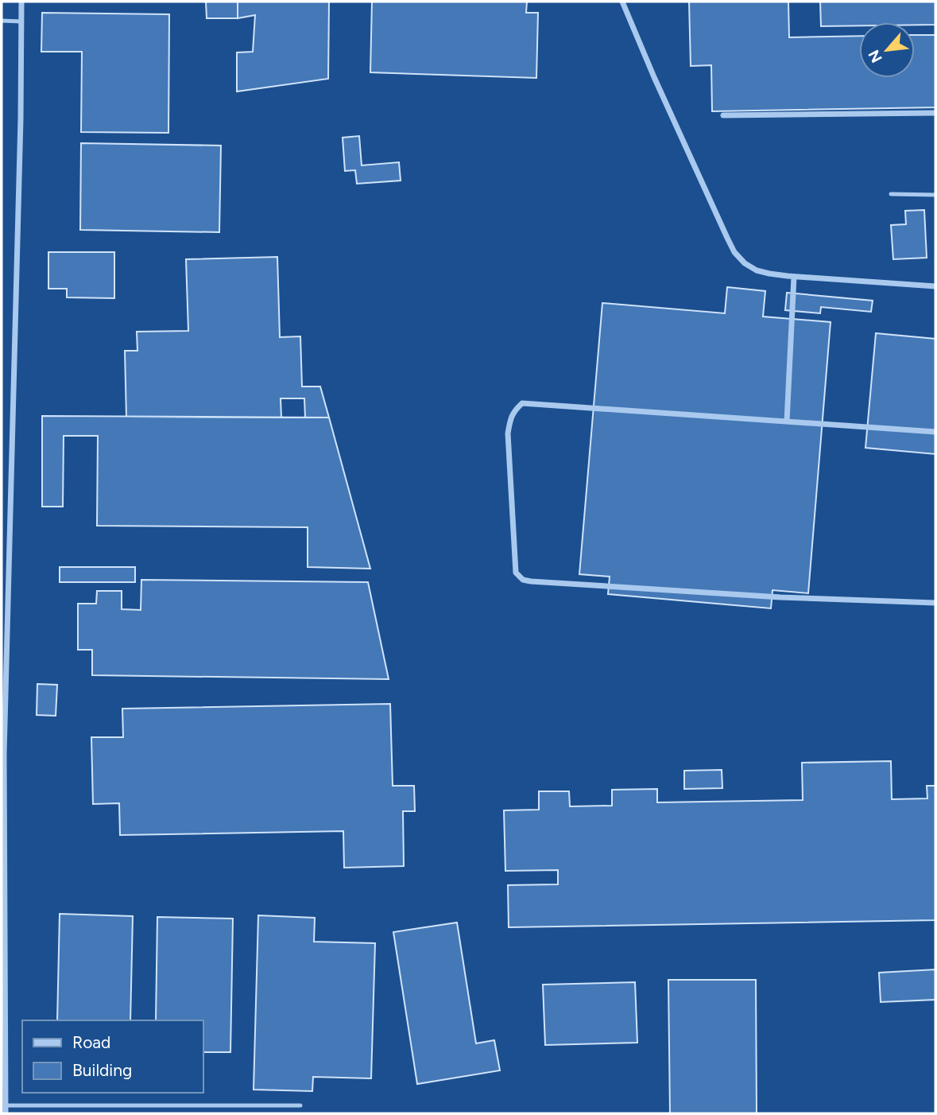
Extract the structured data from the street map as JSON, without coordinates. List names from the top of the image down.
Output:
{
  "legend": ["Road", "Building"],
  "north": "bottom left"
}
